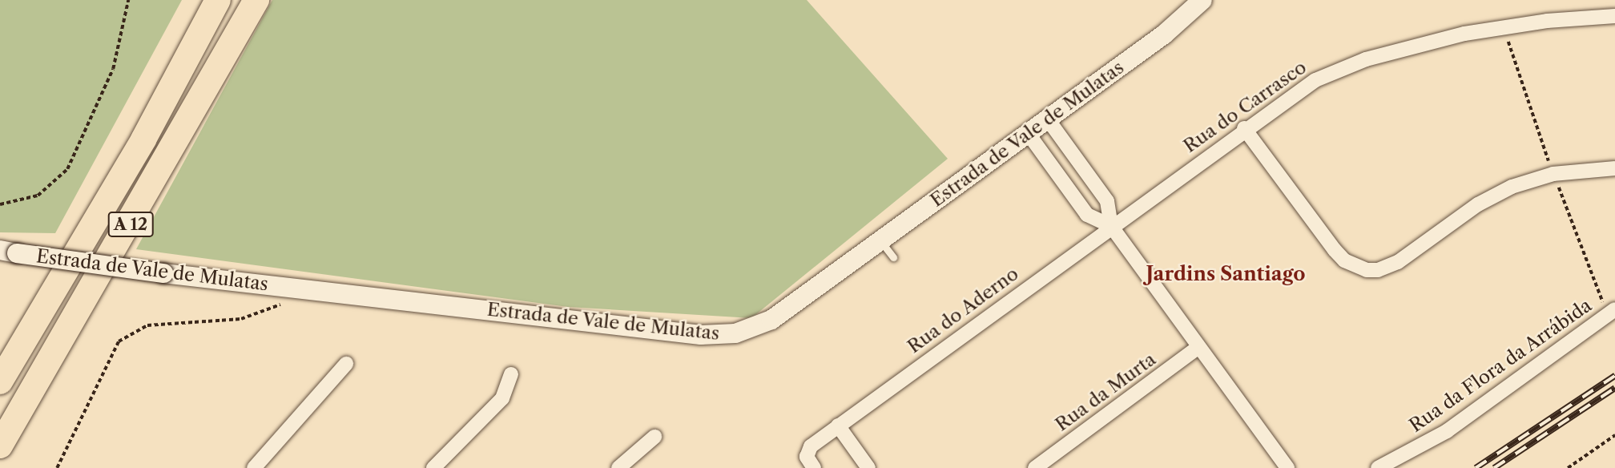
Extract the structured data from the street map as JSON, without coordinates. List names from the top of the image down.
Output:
{
  "streets": {
    "highway": ["A 12"],
    "street": [
      "Rua do Carrasco",
      "Estrada de Vale de Mulatas",
      "Rua do Aderno",
      "Rua da Flora da Arrábida",
      "Rua da Murta"
    ]
  },
  "crossings": [
    ["Rua do Carrasco", "Rua do Aderno"]
  ],
  "districts": ["Jardins Santiago"]
}
